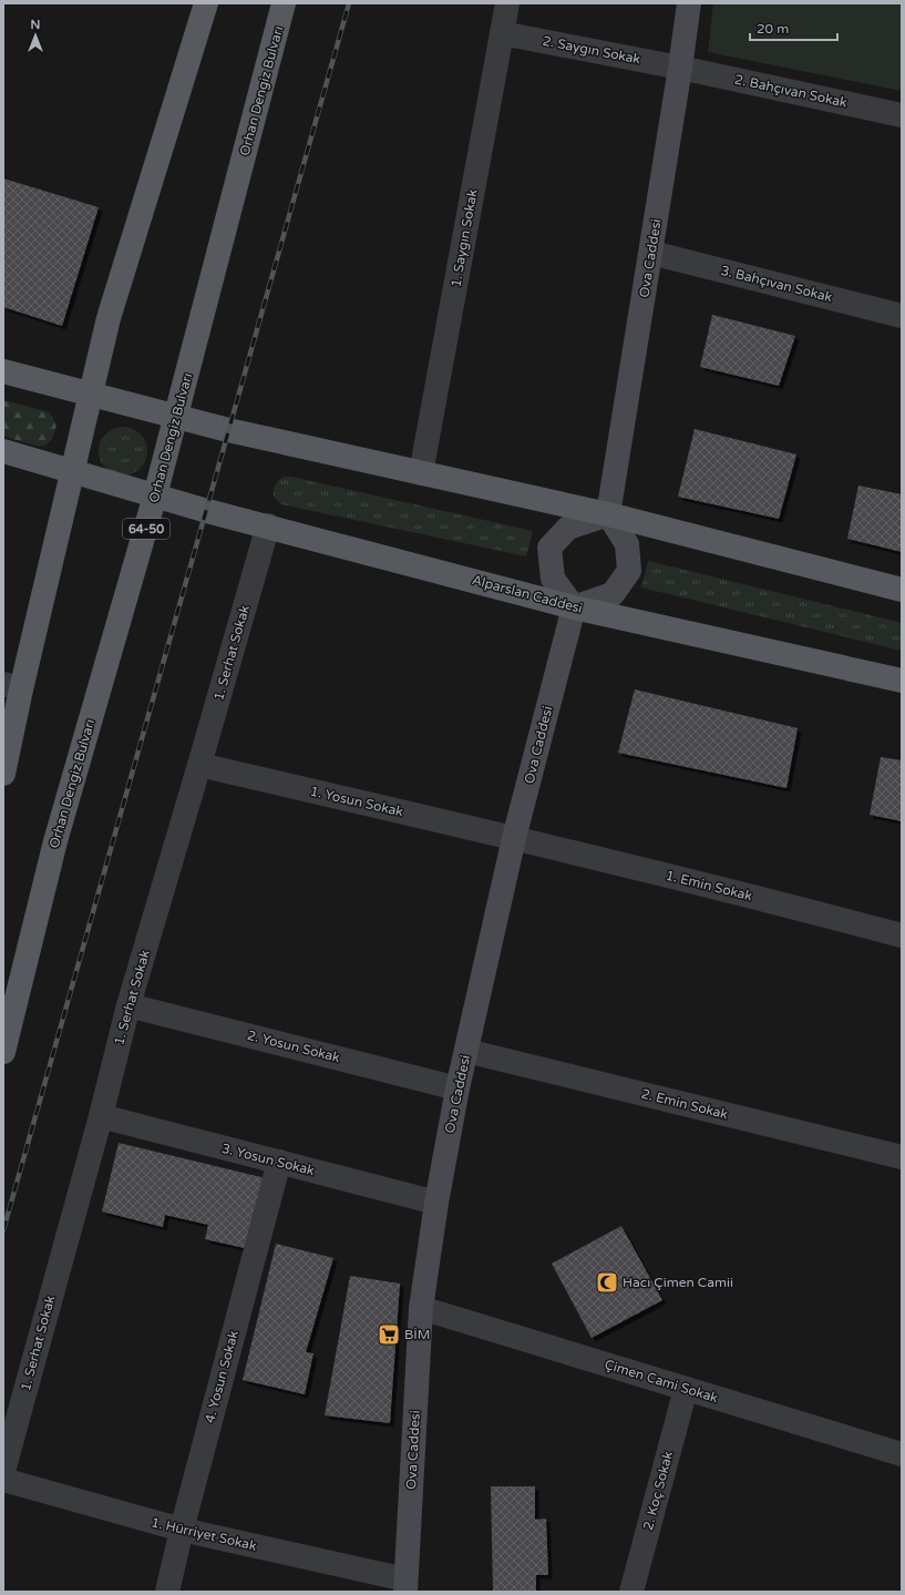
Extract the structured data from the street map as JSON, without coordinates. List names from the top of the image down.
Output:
{
  "streets": {
    "main road": ["Orhan Dengiz Bulvarı", "64-50", "Alparslan Caddesi"],
    "street": [
      "2. Saygın Sokak",
      "2. Bahçıvan Sokak",
      "1. Saygın Sokak",
      "Ova Caddesi",
      "3. Bahçıvan Sokak",
      "1. Serhat Sokak",
      "1. Yosun Sokak",
      "1. Emin Sokak",
      "2. Yosun Sokak",
      "2. Emin Sokak",
      "3. Yosun Sokak",
      "4. Yosun Sokak",
      "Çimen Cami Sokak",
      "2. Koç Sokak",
      "1. Hürriyet Sokak"
    ]
  },
  "crossings": [
    ["2. Saygın Sokak", "2. Bahçıvan Sokak"],
    ["2. Saygın Sokak", "1. Saygın Sokak"],
    ["2. Saygın Sokak", "Ova Caddesi"],
    ["Orhan Dengiz Bulvarı", "Alparslan Caddesi"],
    ["2. Bahçıvan Sokak", "Ova Caddesi"],
    ["Ova Caddesi", "3. Bahçıvan Sokak"],
    ["Ova Caddesi", "Alparslan Caddesi"],
    ["Ova Caddesi", "1. Yosun Sokak"],
    ["Ova Caddesi", "1. Emin Sokak"],
    ["Ova Caddesi", "2. Yosun Sokak"],
    ["Ova Caddesi", "2. Emin Sokak"],
    ["Ova Caddesi", "3. Yosun Sokak"],
    ["Ova Caddesi", "Çimen Cami Sokak"],
    ["Ova Caddesi", "1. Hürriyet Sokak"],
    ["Alparslan Caddesi", "1. Serhat Sokak"],
    ["1. Serhat Sokak", "1. Yosun Sokak"],
    ["1. Serhat Sokak", "2. Yosun Sokak"],
    ["1. Serhat Sokak", "3. Yosun Sokak"],
    ["1. Yosun Sokak", "1. Emin Sokak"],
    ["3. Yosun Sokak", "4. Yosun Sokak"],
    ["4. Yosun Sokak", "1. Hürriyet Sokak"],
    ["Çimen Cami Sokak", "2. Koç Sokak"]
  ],
  "places": {
    "mosque": ["Hacı Çimen Camii"],
    "supermarket": ["BİM"]
  },
  "scale_bar": "20 m",
  "north": "top"
}
